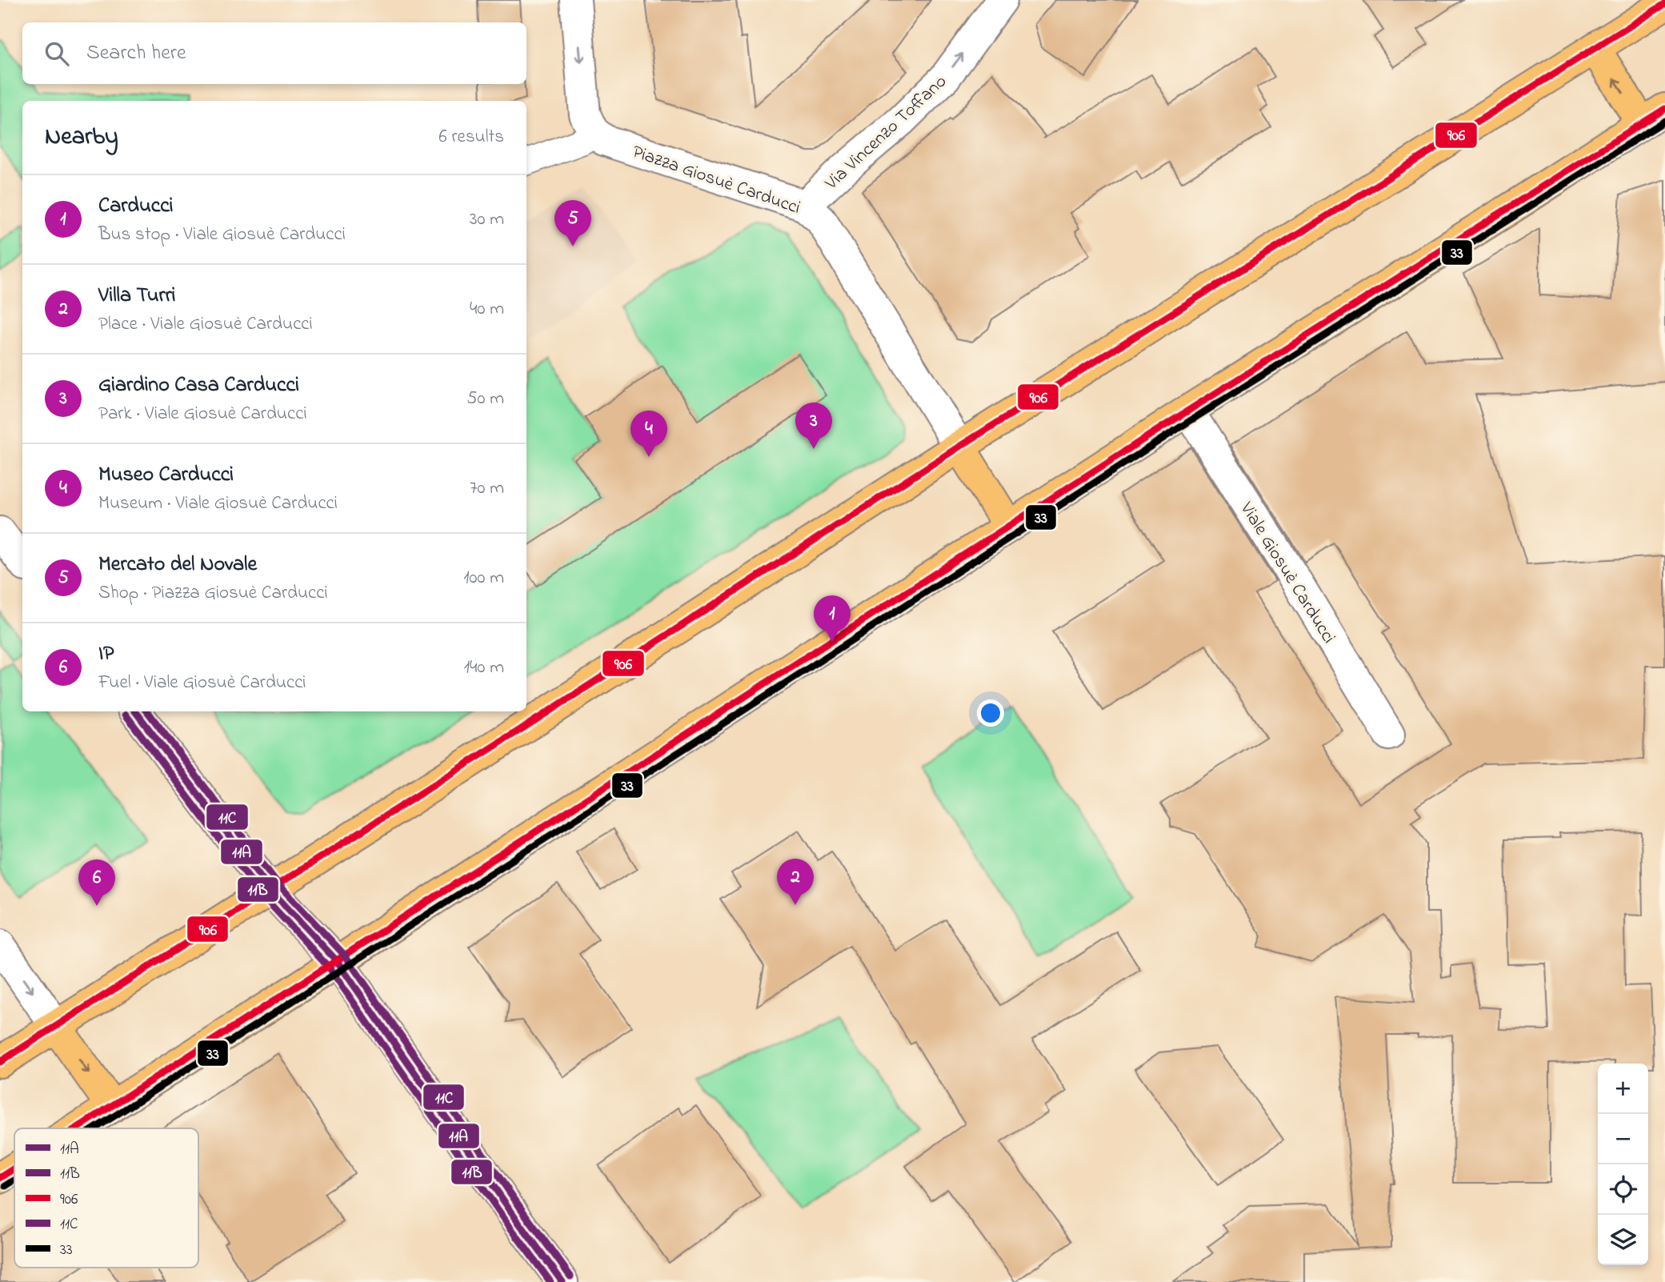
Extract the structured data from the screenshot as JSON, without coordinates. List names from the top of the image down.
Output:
{
  "streets": {
    "street": ["Via Vincenzo Toffano", "Piazza Giosuè Carducci", "Viale Giosuè Carducci"]
  },
  "crossings": [
    ["Via Vincenzo Toffano", "Piazza Giosuè Carducci"]
  ],
  "one_way": ["Via Vincenzo Toffano"],
  "lines": [
    "transit line 906",
    "transit line 33",
    "transit line 11A",
    "transit line 11C",
    "transit line 11B"
  ],
  "legend": [
    "11A",
    "11B",
    "906",
    "11C",
    "33"
  ],
  "page": {
    "search": "Search here",
    "heading": ["Nearby", "6 results"],
    "list": [
      {
        "mark": "1",
        "name": "Carducci",
        "note": "Bus stop · Viale Giosuè Carducci",
        "value": "30 m"
      },
      {
        "mark": "2",
        "name": "Villa Turri",
        "note": "Place · Viale Giosuè Carducci",
        "value": "40 m"
      },
      {
        "mark": "3",
        "name": "Giardino Casa Carducci",
        "note": "Park · Viale Giosuè Carducci",
        "value": "50 m"
      },
      {
        "mark": "4",
        "name": "Museo Carducci",
        "note": "Museum · Viale Giosuè Carducci",
        "value": "70 m"
      },
      {
        "mark": "5",
        "name": "Mercato del Novale",
        "note": "Shop · Piazza Giosuè Carducci",
        "value": "100 m"
      },
      {
        "mark": "6",
        "name": "IP",
        "note": "Fuel · Viale Giosuè Carducci",
        "value": "140 m"
      }
    ],
    "pins": [
      "5",
      "3",
      "4",
      "1",
      "2",
      "6"
    ],
    "map_buttons": ["+", "−"]
  }
}
